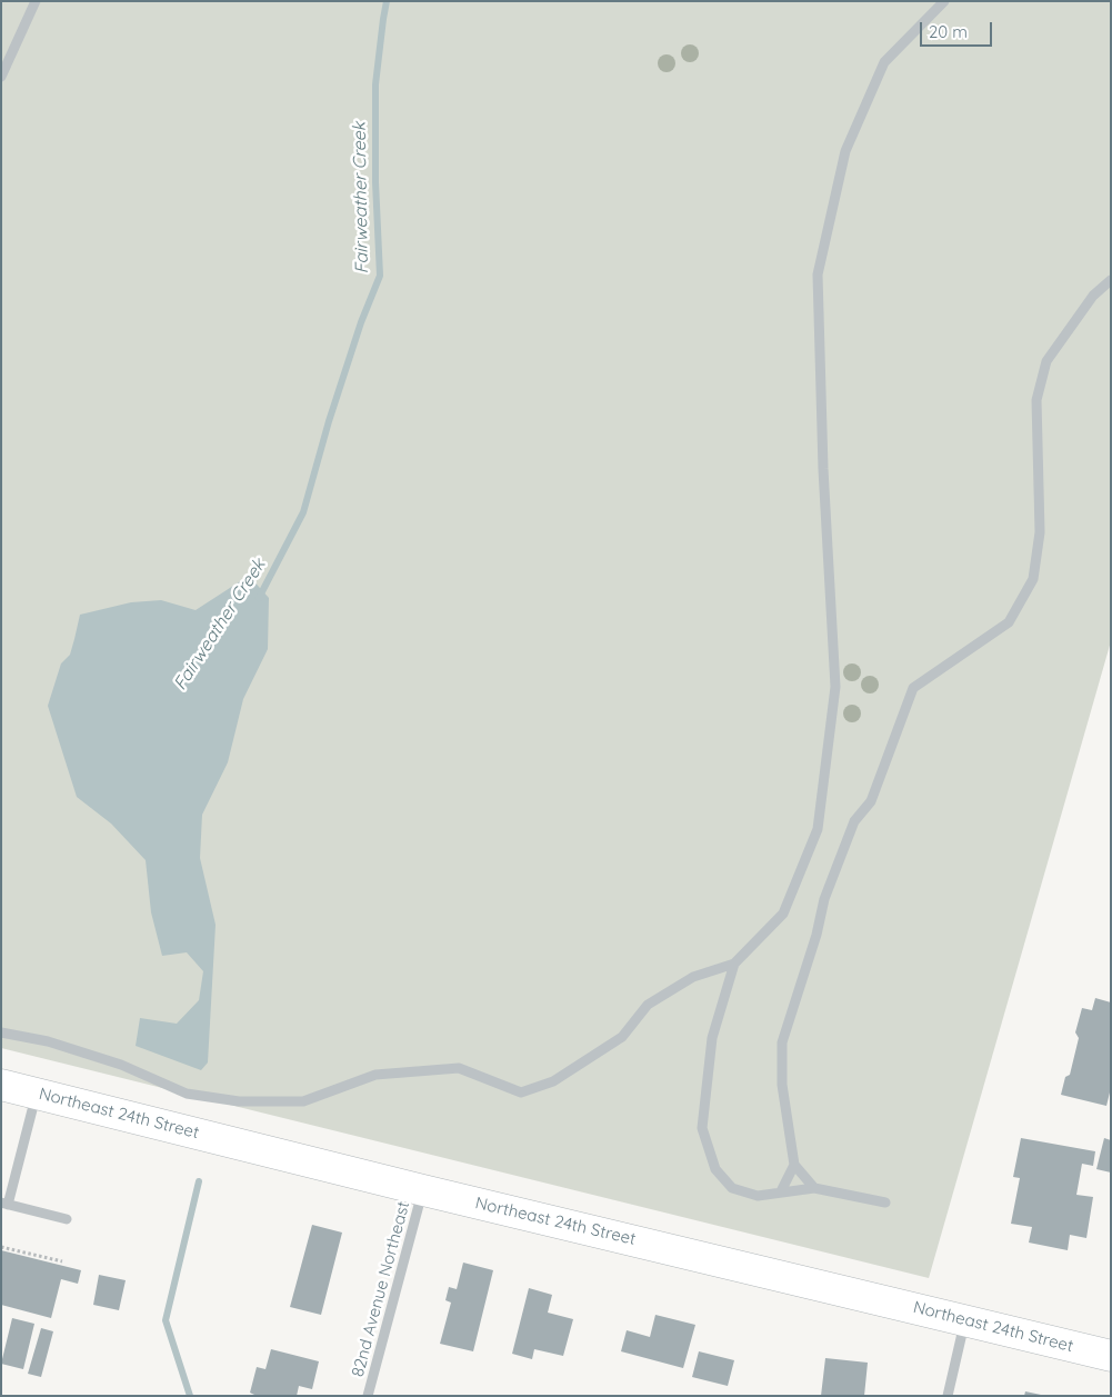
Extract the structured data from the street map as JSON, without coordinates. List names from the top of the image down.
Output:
{
  "streets": {
    "main road": ["Northeast 24th Street"],
    "street": ["82nd Avenue Northeast"]
  },
  "crossings": [
    ["Northeast 24th Street", "82nd Avenue Northeast"]
  ],
  "water": ["Fairweather Creek"],
  "scale_bar": "20 m"
}
